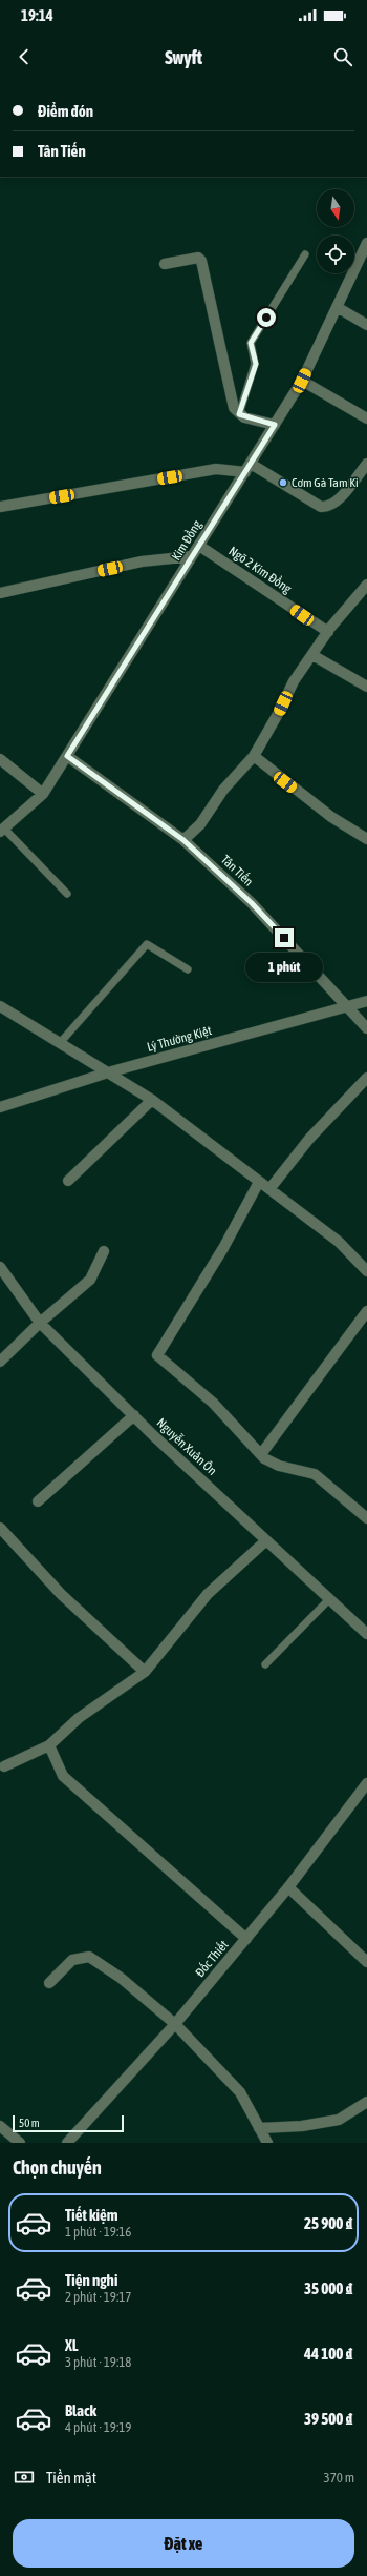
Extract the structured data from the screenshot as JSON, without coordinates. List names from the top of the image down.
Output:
{
  "streets": {
    "street": [
      "Kim Đồng",
      "Ngõ 2 Kim Đồng",
      "Tân Tiến",
      "Lý Thường Kiệt",
      "Nguyễn Xuân Ôn",
      "Đốc Thiết"
    ]
  },
  "crossings": [
    ["Kim Đồng", "Ngõ 2 Kim Đồng"],
    ["Kim Đồng", "Tân Tiến"],
    ["Tân Tiến", "Lý Thường Kiệt"]
  ],
  "places": ["Cơm Gà Tam Kì"],
  "scale_bar": "50 m",
  "north": "bottom",
  "page": {
    "status": "19:14",
    "header": "Swyft",
    "banner": ["Điểm đón", "Tân Tiến"],
    "bubble": "1 phút",
    "scale": "50 m",
    "heading": "Chọn chuyến",
    "list": [
      {
        "name": "Tiết kiệm",
        "note": "1 phút · 19:16",
        "value": "25 900 ₫"
      },
      {
        "name": "Tiện nghi",
        "note": "2 phút · 19:17",
        "value": "35 000 ₫"
      },
      {
        "name": "XL",
        "note": "3 phút · 19:18",
        "value": "44 100 ₫"
      },
      {
        "name": "Black",
        "note": "4 phút · 19:19",
        "value": "39 500 ₫"
      }
    ],
    "pay": ["Tiền mặt", "370 m"],
    "buttons": "Đặt xe"
  }
}
